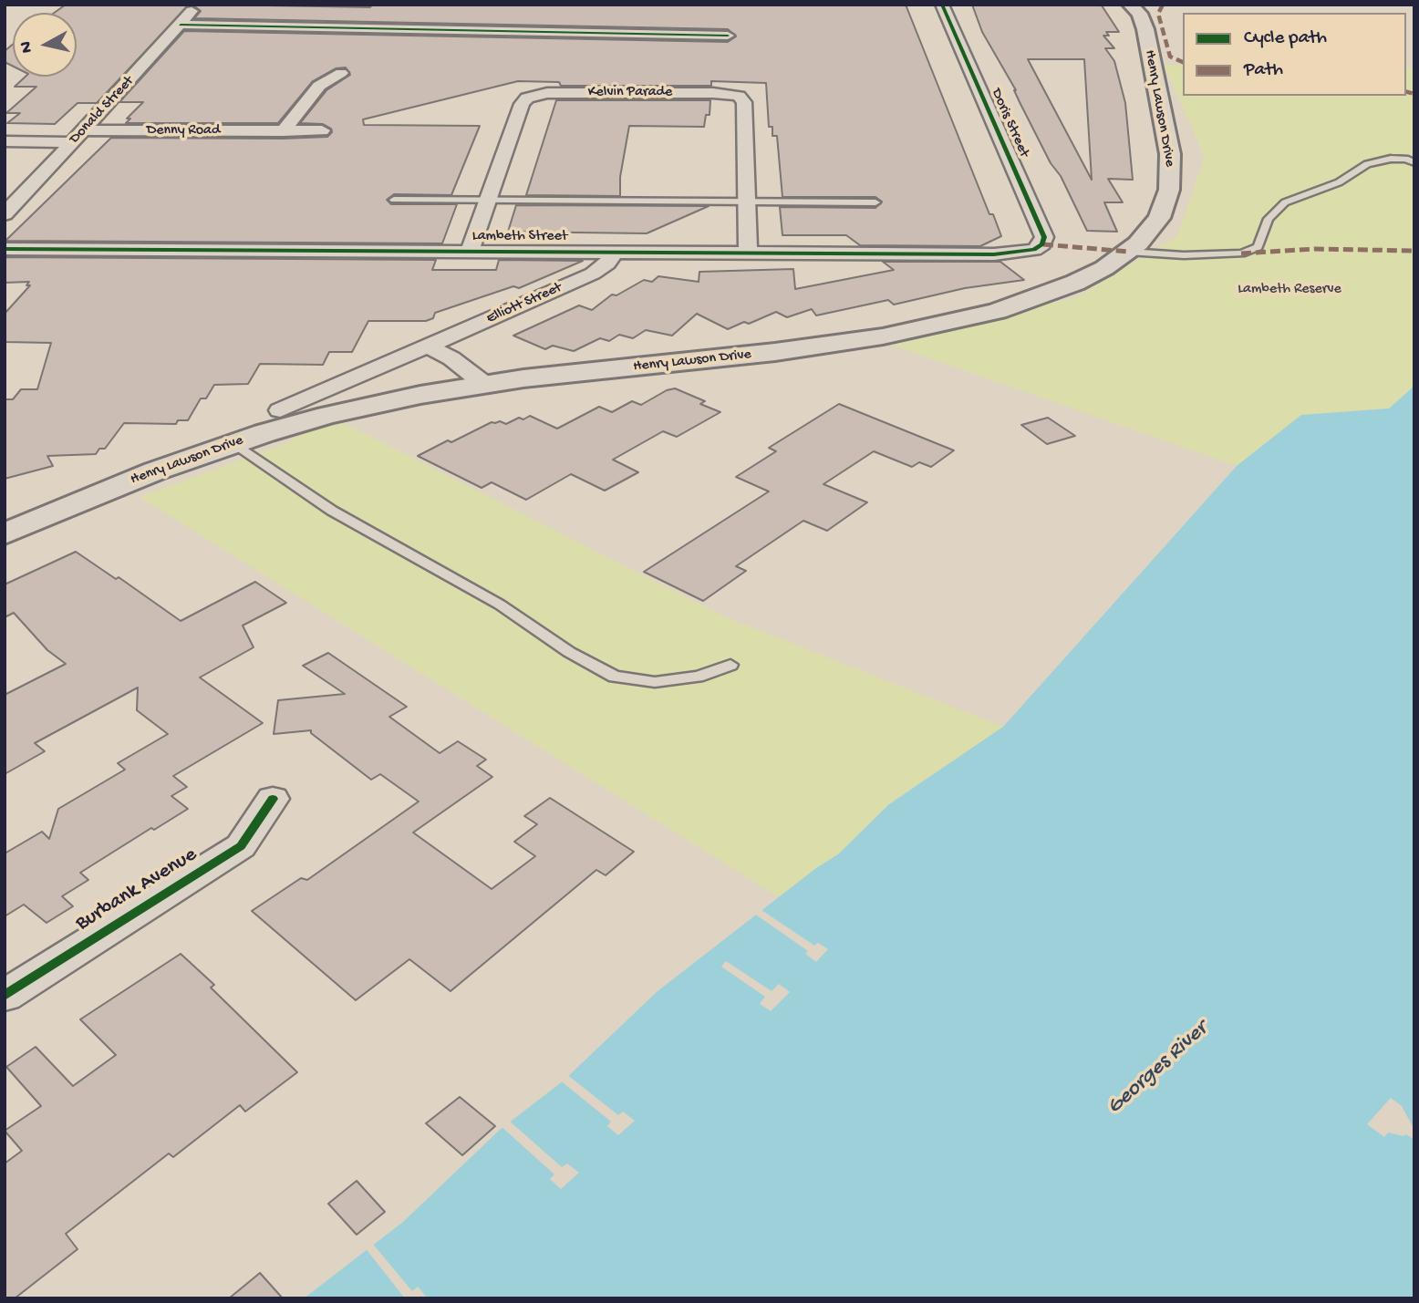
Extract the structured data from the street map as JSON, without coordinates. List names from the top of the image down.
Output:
{
  "streets": {
    "main road": ["Henry Lawson Drive"],
    "street": [
      "Kelvin Parade",
      "Donald Street",
      "Doris Street",
      "Denny Road",
      "Lambeth Street",
      "Elliott Street",
      "Burbank Avenue"
    ]
  },
  "crossings": [
    ["Kelvin Parade", "Lambeth Street"],
    ["Donald Street", "Denny Road"],
    ["Doris Street", "Lambeth Street"],
    ["Lambeth Street", "Elliott Street"]
  ],
  "water": ["Georges River"],
  "parks": ["Lambeth Reserve"],
  "legend": ["Cycle path", "Path"],
  "north": "left"
}
